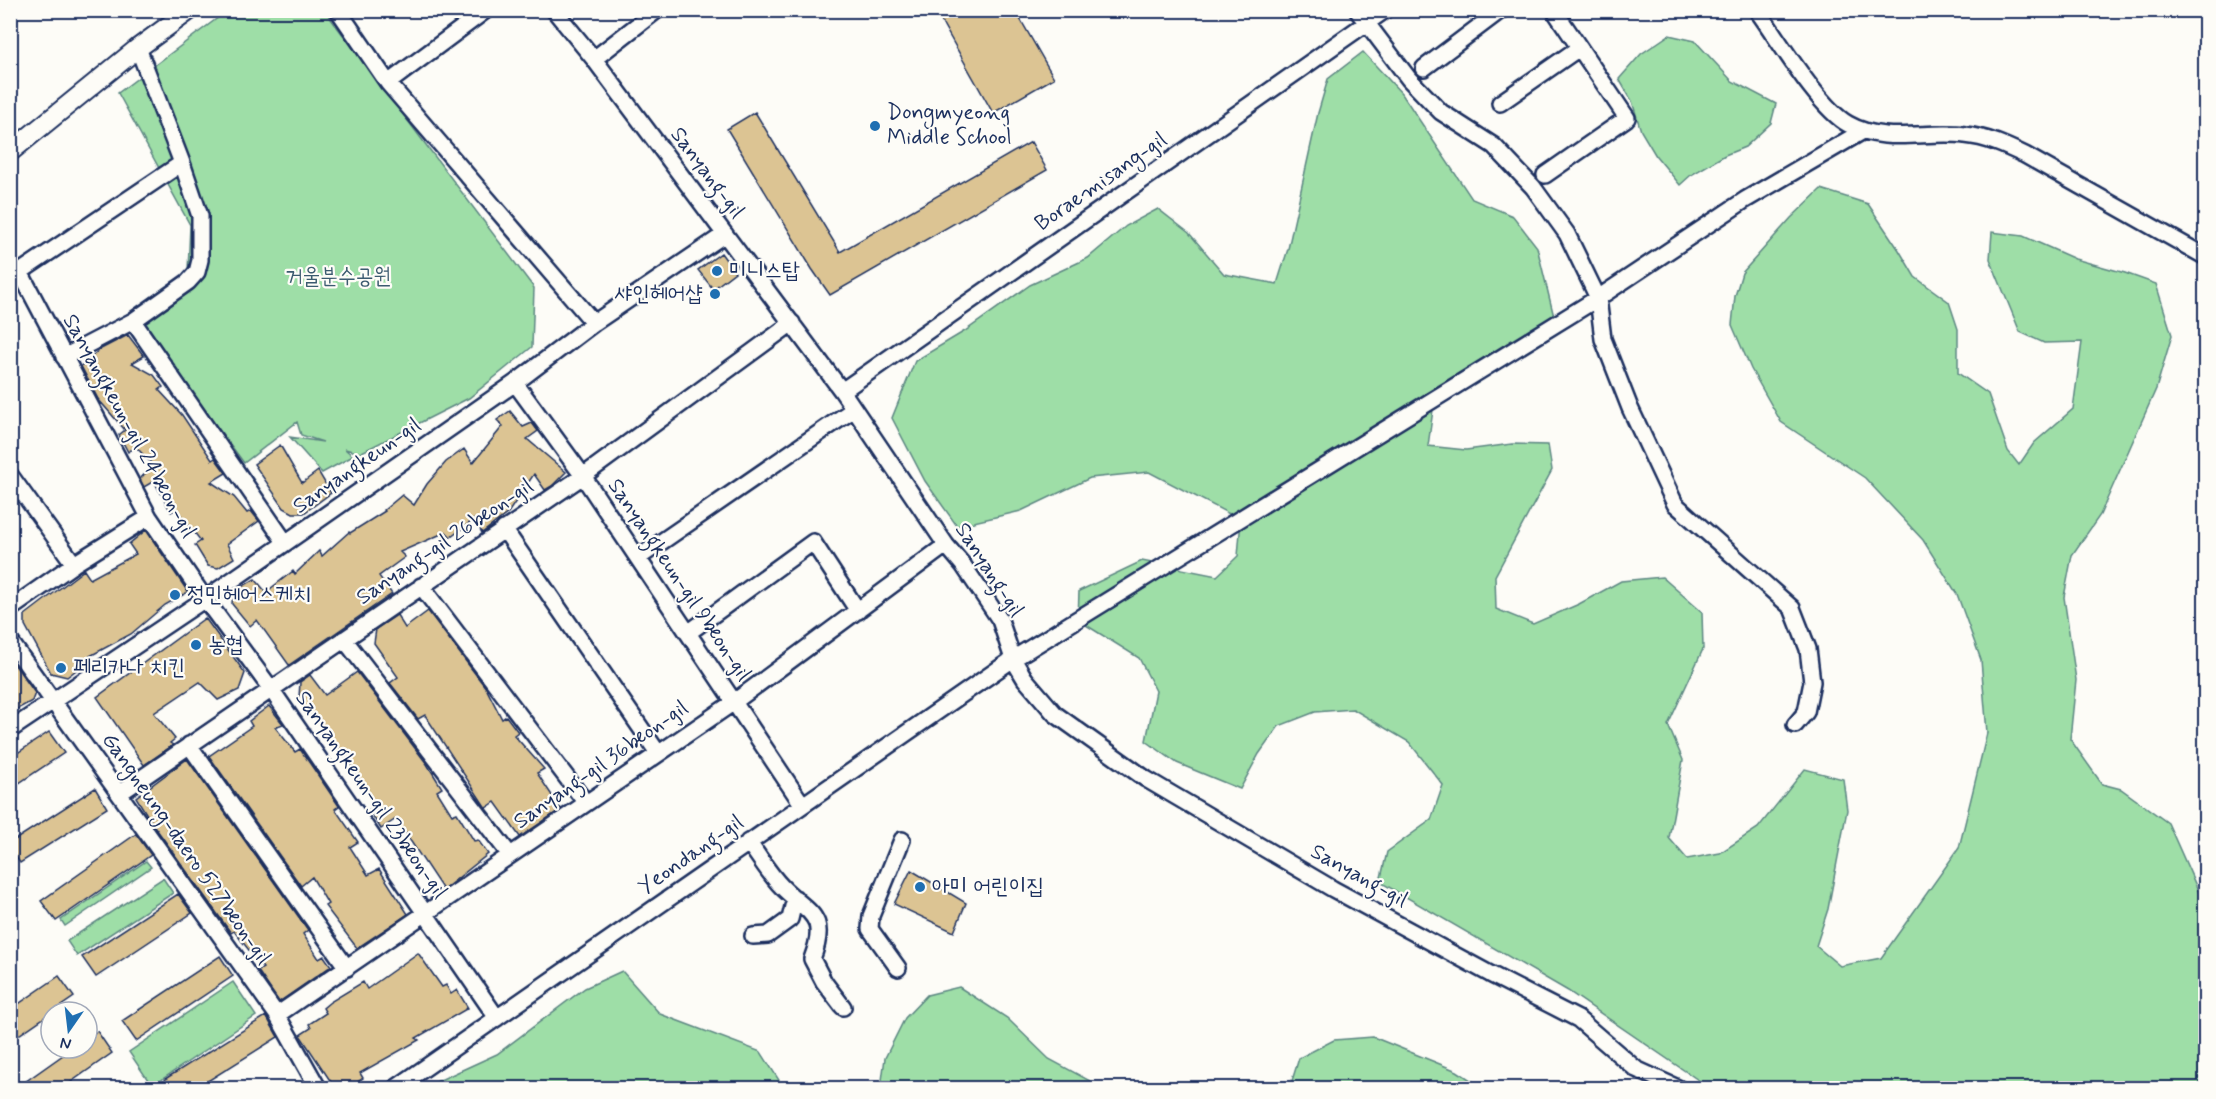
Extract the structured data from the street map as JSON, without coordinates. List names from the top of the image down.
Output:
{
  "streets": {
    "street": [
      "Sanyang-gil",
      "Boraemisang-gil",
      "Sanyangkeun-gil 24beon-gil",
      "Sanyangkeun-gil",
      "Sanyang-gil 26beon-gil",
      "Sanyangkeun-gil 9beon-gil",
      "Sanyang-gil 36beon-gil",
      "Sanyangkeun-gil 23beon-gil",
      "Gangneung-daero 527beon-gil",
      "Yeondang-gil"
    ]
  },
  "crossings": [
    ["Sanyang-gil", "Boraemisang-gil"],
    ["Sanyang-gil", "Sanyangkeun-gil"],
    ["Sanyang-gil", "Sanyang-gil 26beon-gil"],
    ["Sanyang-gil", "Sanyang-gil 36beon-gil"],
    ["Sanyang-gil", "Yeondang-gil"],
    ["Sanyangkeun-gil 24beon-gil", "Sanyangkeun-gil"],
    ["Sanyangkeun-gil 24beon-gil", "Sanyangkeun-gil 23beon-gil"],
    ["Sanyangkeun-gil", "Sanyangkeun-gil 9beon-gil"],
    ["Sanyangkeun-gil", "Sanyangkeun-gil 23beon-gil"],
    ["Sanyangkeun-gil", "Gangneung-daero 527beon-gil"],
    ["Sanyang-gil 26beon-gil", "Sanyangkeun-gil 9beon-gil"],
    ["Sanyang-gil 26beon-gil", "Sanyangkeun-gil 23beon-gil"],
    ["Sanyang-gil 26beon-gil", "Gangneung-daero 527beon-gil"],
    ["Sanyangkeun-gil 9beon-gil", "Sanyang-gil 36beon-gil"],
    ["Sanyangkeun-gil 9beon-gil", "Yeondang-gil"],
    ["Sanyang-gil 36beon-gil", "Sanyangkeun-gil 23beon-gil"],
    ["Sanyang-gil 36beon-gil", "Gangneung-daero 527beon-gil"],
    ["Sanyangkeun-gil 23beon-gil", "Yeondang-gil"]
  ],
  "parks": ["거울분수공원"],
  "places": [
    "Dongmyeong Middle School",
    "미니스탑",
    "샤인헤어샵",
    "정민헤어스케치",
    "농협",
    "페리카나 치킨",
    "아미 어린이집"
  ],
  "north": "bottom"
}
